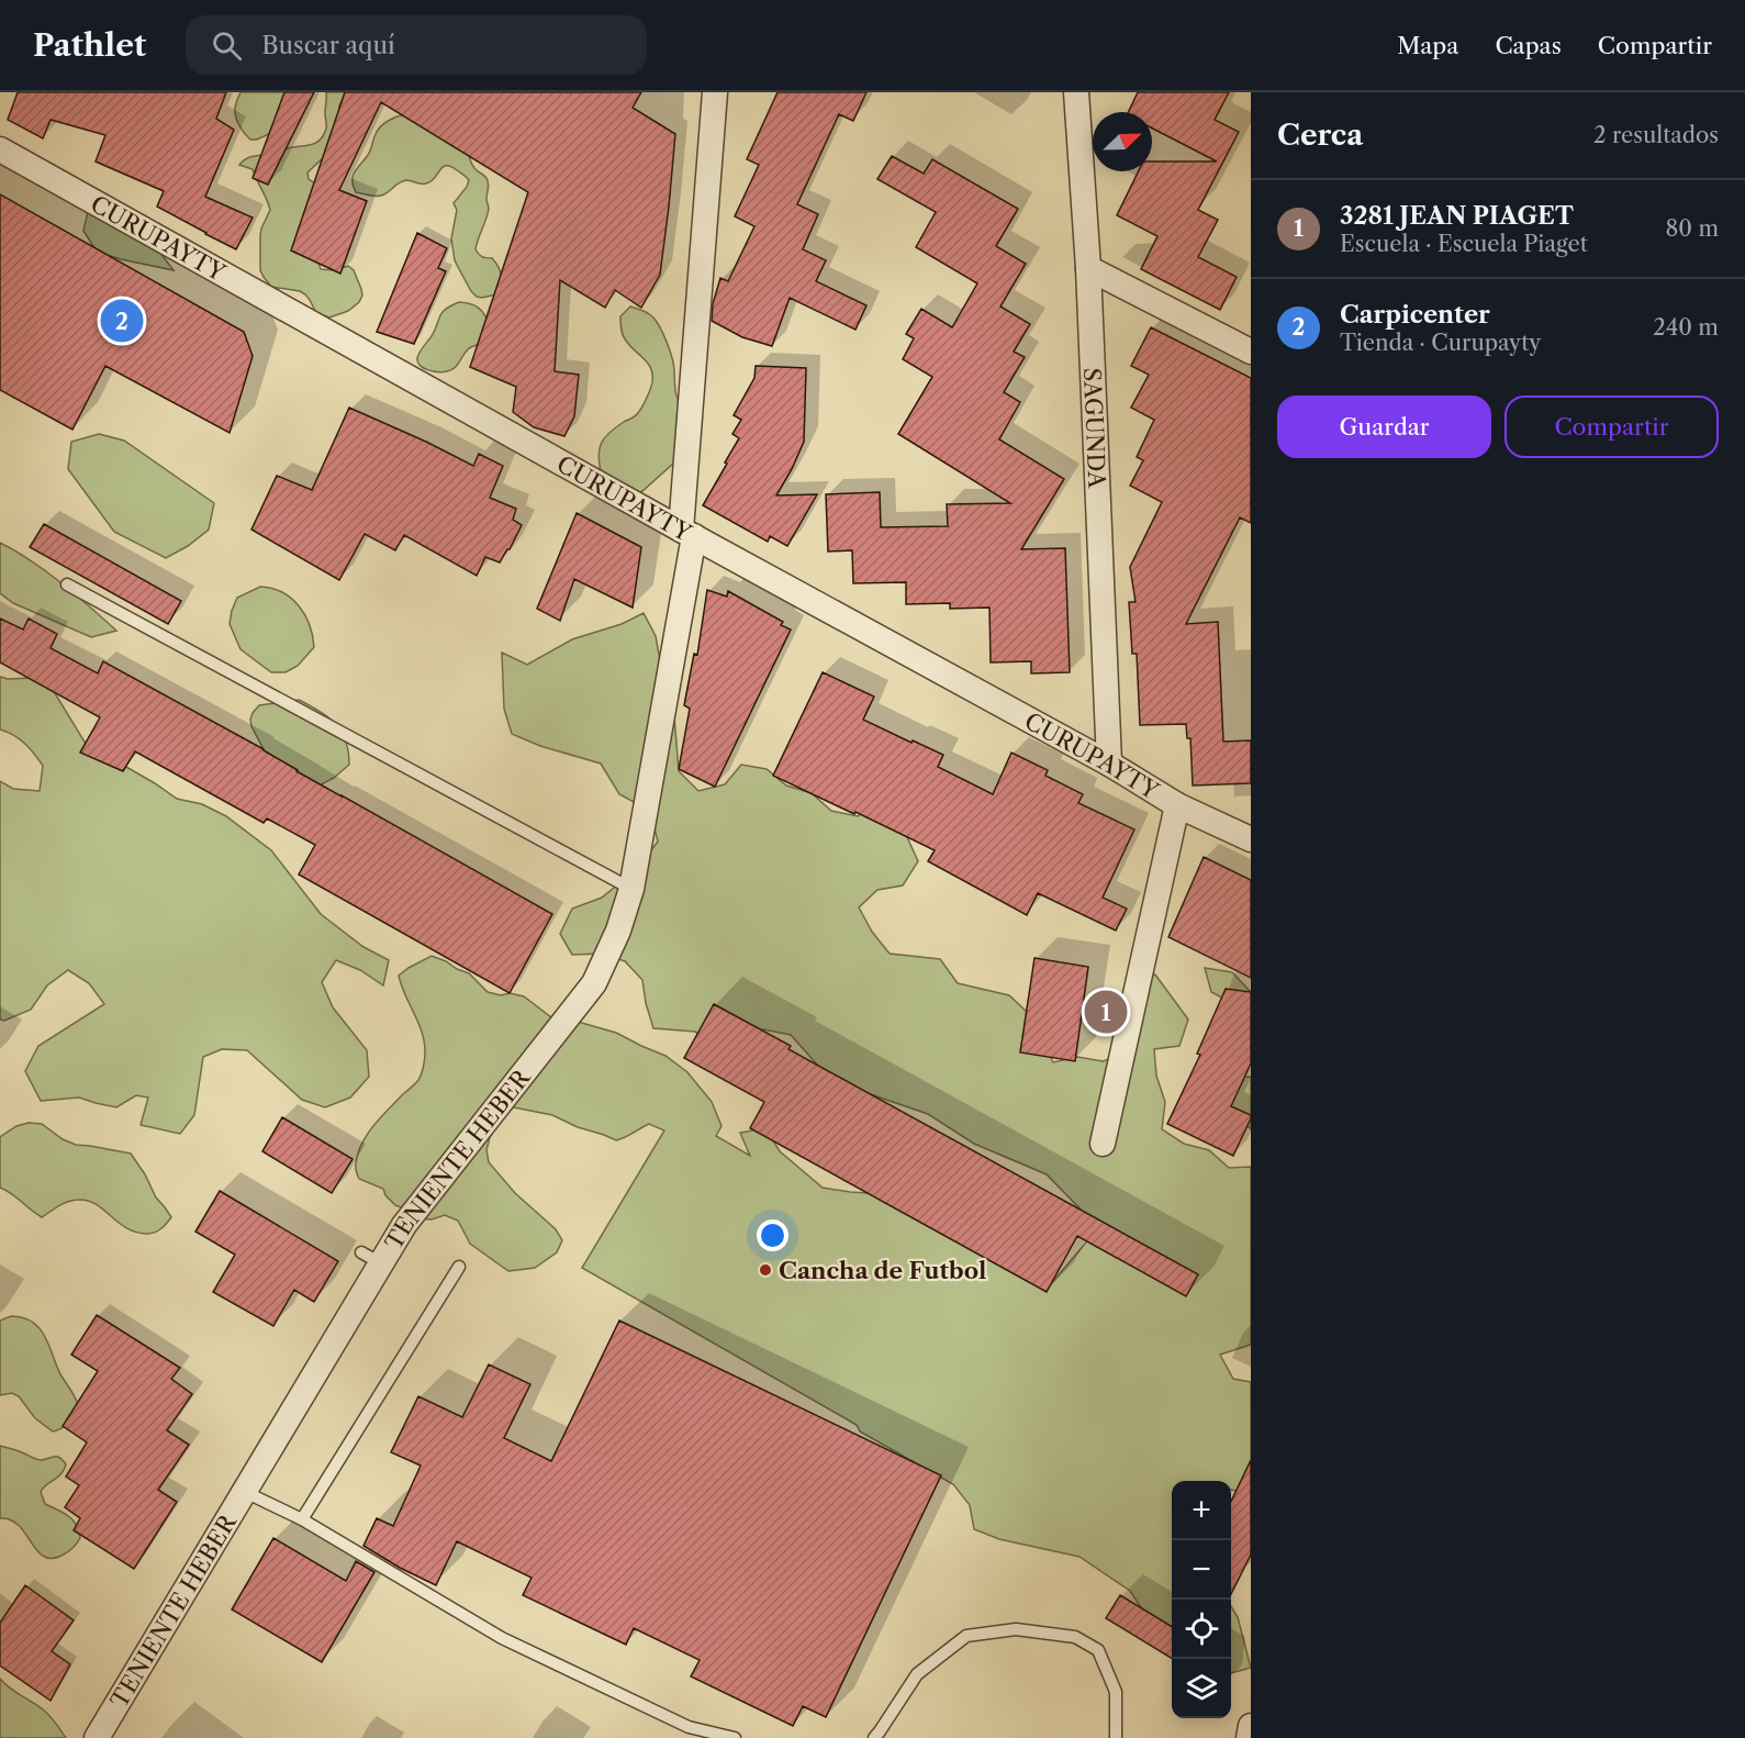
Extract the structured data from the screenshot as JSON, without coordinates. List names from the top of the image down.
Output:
{
  "streets": {
    "street": ["CURUPAYTY", "SAGUNDA", "TENIENTE HEBER"]
  },
  "crossings": [
    ["CURUPAYTY", "SAGUNDA"],
    ["CURUPAYTY", "TENIENTE HEBER"]
  ],
  "places": ["Cancha de Futbol"],
  "north": "top right",
  "page": {
    "header": "Pathlet",
    "search": "Buscar aquí",
    "nav": ["Mapa", "Capas", "Compartir"],
    "heading": ["Cerca", "2 resultados"],
    "list": [
      {
        "mark": "1",
        "name": "3281 JEAN PIAGET",
        "note": "Escuela · Escuela Piaget",
        "value": "80 m"
      },
      {
        "mark": "2",
        "name": "Carpicenter",
        "note": "Tienda · Curupayty",
        "value": "240 m"
      }
    ],
    "pins": ["2", "1"],
    "buttons": ["Guardar", "Compartir"],
    "map_buttons": ["+", "−"]
  }
}
